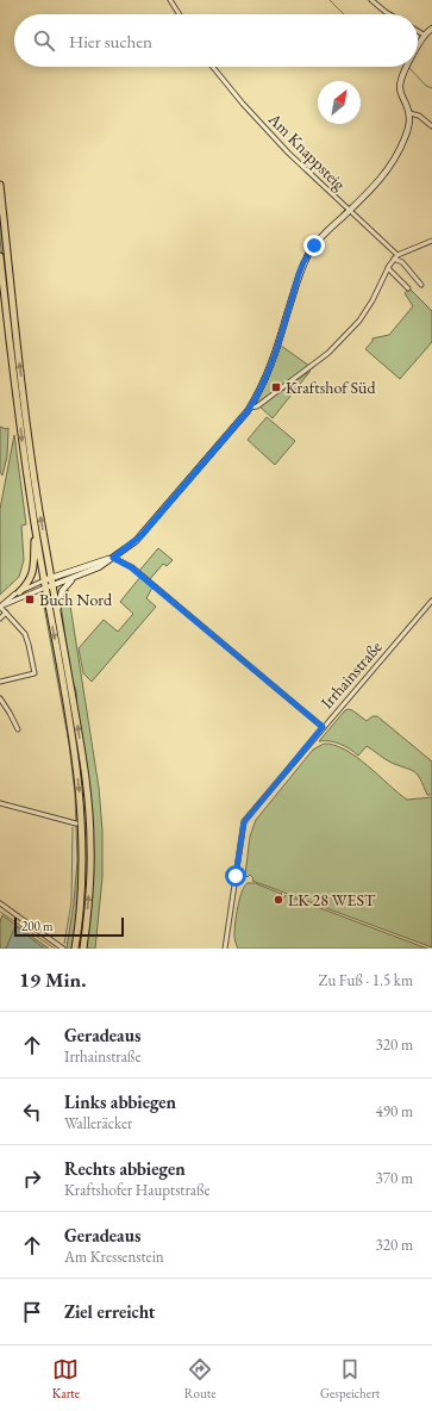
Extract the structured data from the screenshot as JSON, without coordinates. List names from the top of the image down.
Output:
{
  "streets": {
    "street": ["Am Knappsteig", "Irrhainstraße"]
  },
  "places": {
    "transit": ["Kraftshof Süd", "Buch Nord"],
    "other": ["LK 28 WEST"]
  },
  "scale_bar": "200 m",
  "north": "top right",
  "page": {
    "search": "Hier suchen",
    "scale": "200 m",
    "heading": ["19 Min.", "Zu Fuß · 1.5 km"],
    "list": [
      ["Geradeaus", "Irrhainstraße", "320 m"],
      ["Links abbiegen", "Walleräcker", "490 m"],
      ["Rechts abbiegen", "Kraftshofer Hauptstraße", "370 m"],
      ["Geradeaus", "Am Kressenstein", "320 m"],
      "Ziel erreicht"
    ],
    "nav": ["Karte", "Route", "Gespeichert"]
  }
}
